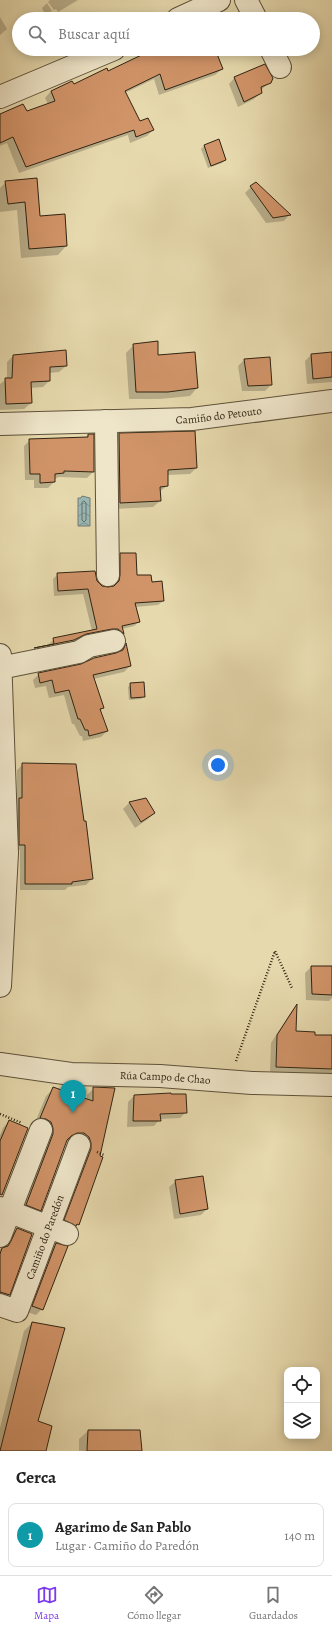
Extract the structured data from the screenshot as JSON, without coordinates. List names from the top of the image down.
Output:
{
  "streets": {
    "street": ["Camiño do Petouto", "Rúa Campo de Chao", "Camiño do Paredón"]
  },
  "page": {
    "search": "Buscar aquí",
    "pins": "1",
    "heading": "Cerca",
    "list": [
      {
        "mark": "1",
        "name": "Agarimo de San Pablo",
        "note": "Lugar · Camiño do Paredón",
        "value": "140 m"
      }
    ],
    "nav": ["Mapa", "Cómo llegar", "Guardados"]
  }
}
